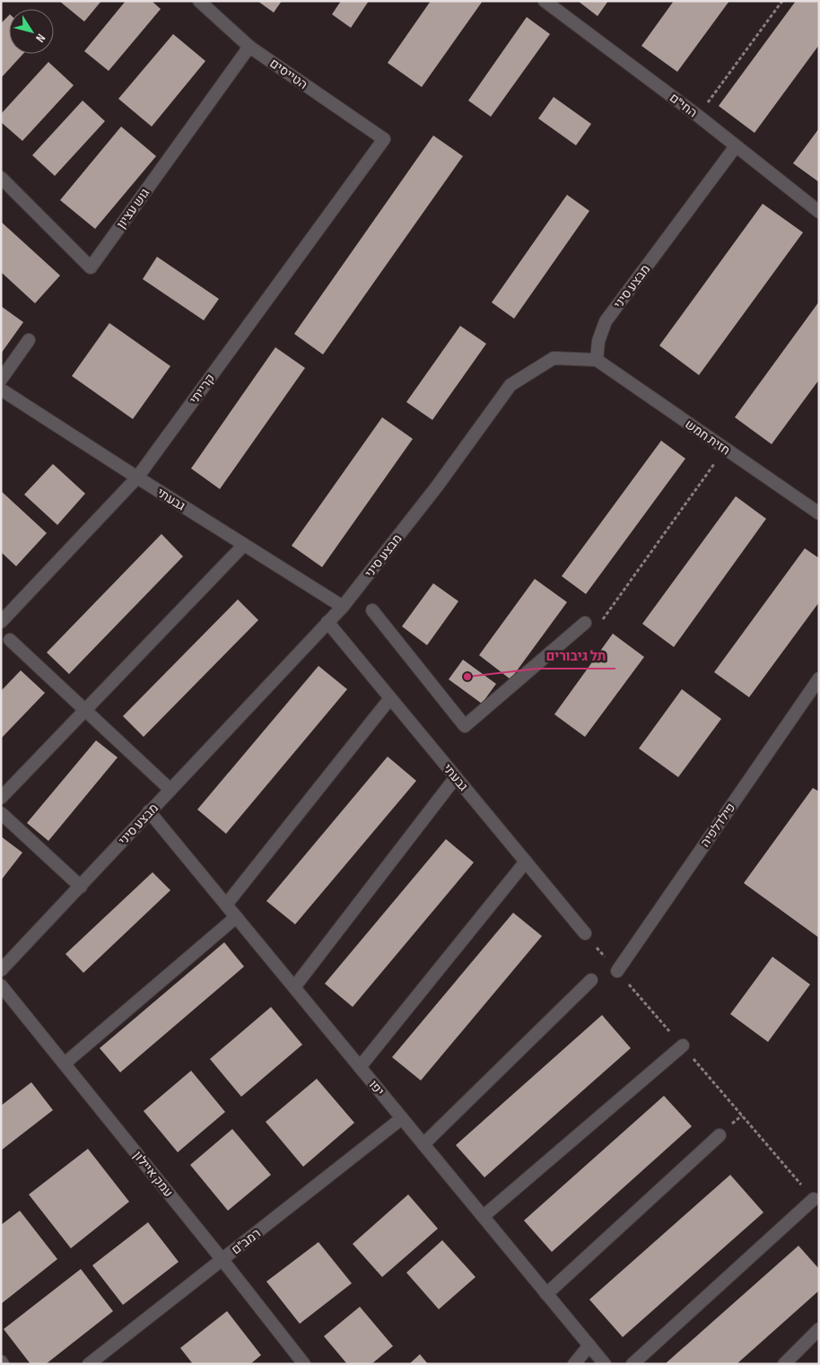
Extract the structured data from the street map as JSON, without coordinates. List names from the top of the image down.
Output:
{
  "streets": {
    "street": [
      "הטייסים",
      "החי\"ם",
      "גוש עציון",
      "מבצע סיני",
      "קרייתי",
      "חזית חמש",
      "גבעתי",
      "פילדלפיה",
      "יפו",
      "עמק איילון",
      "רמב\"ם"
    ]
  },
  "crossings": [
    ["הטייסים", "גוש עציון"],
    ["הטייסים", "קרייתי"],
    ["החי\"ם", "מבצע סיני"],
    ["מבצע סיני", "חזית חמש"],
    ["מבצע סיני", "גבעתי"],
    ["מבצע סיני", "יפו"],
    ["קרייתי", "גבעתי"],
    ["יפו", "רמב\"ם"],
    ["עמק איילון", "רמב\"ם"]
  ],
  "places": ["תל גיבורים"],
  "north": "bottom right"
}
